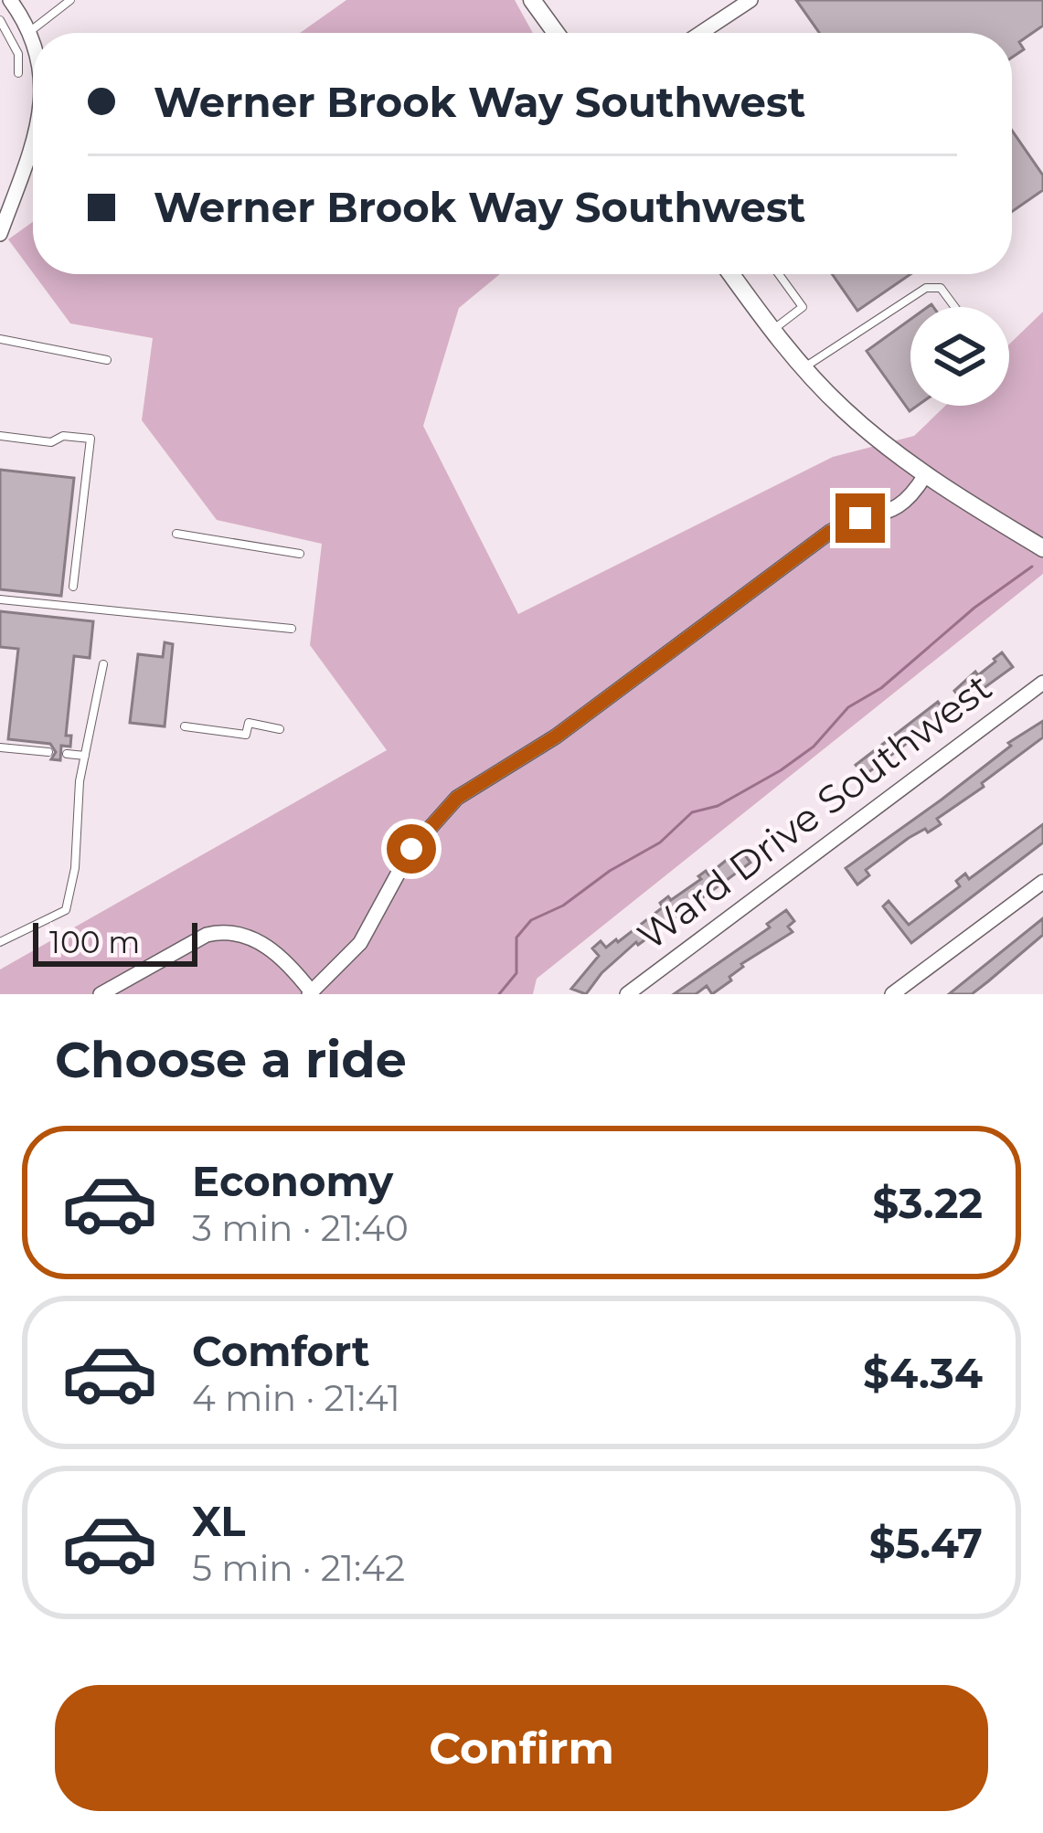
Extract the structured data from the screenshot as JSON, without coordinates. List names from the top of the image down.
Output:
{
  "streets": {
    "street": ["Ward Drive Southwest"]
  },
  "scale_bar": "100 m",
  "page": {
    "banner": ["Werner Brook Way Southwest", "Werner Brook Way Southwest"],
    "scale": "100 m",
    "heading": "Choose a ride",
    "list": [
      {
        "name": "Economy",
        "note": "3 min · 21:40",
        "value": "$3.22"
      },
      {
        "name": "Comfort",
        "note": "4 min · 21:41",
        "value": "$4.34"
      },
      {
        "name": "XL",
        "note": "5 min · 21:42",
        "value": "$5.47"
      }
    ],
    "buttons": "Confirm"
  }
}
